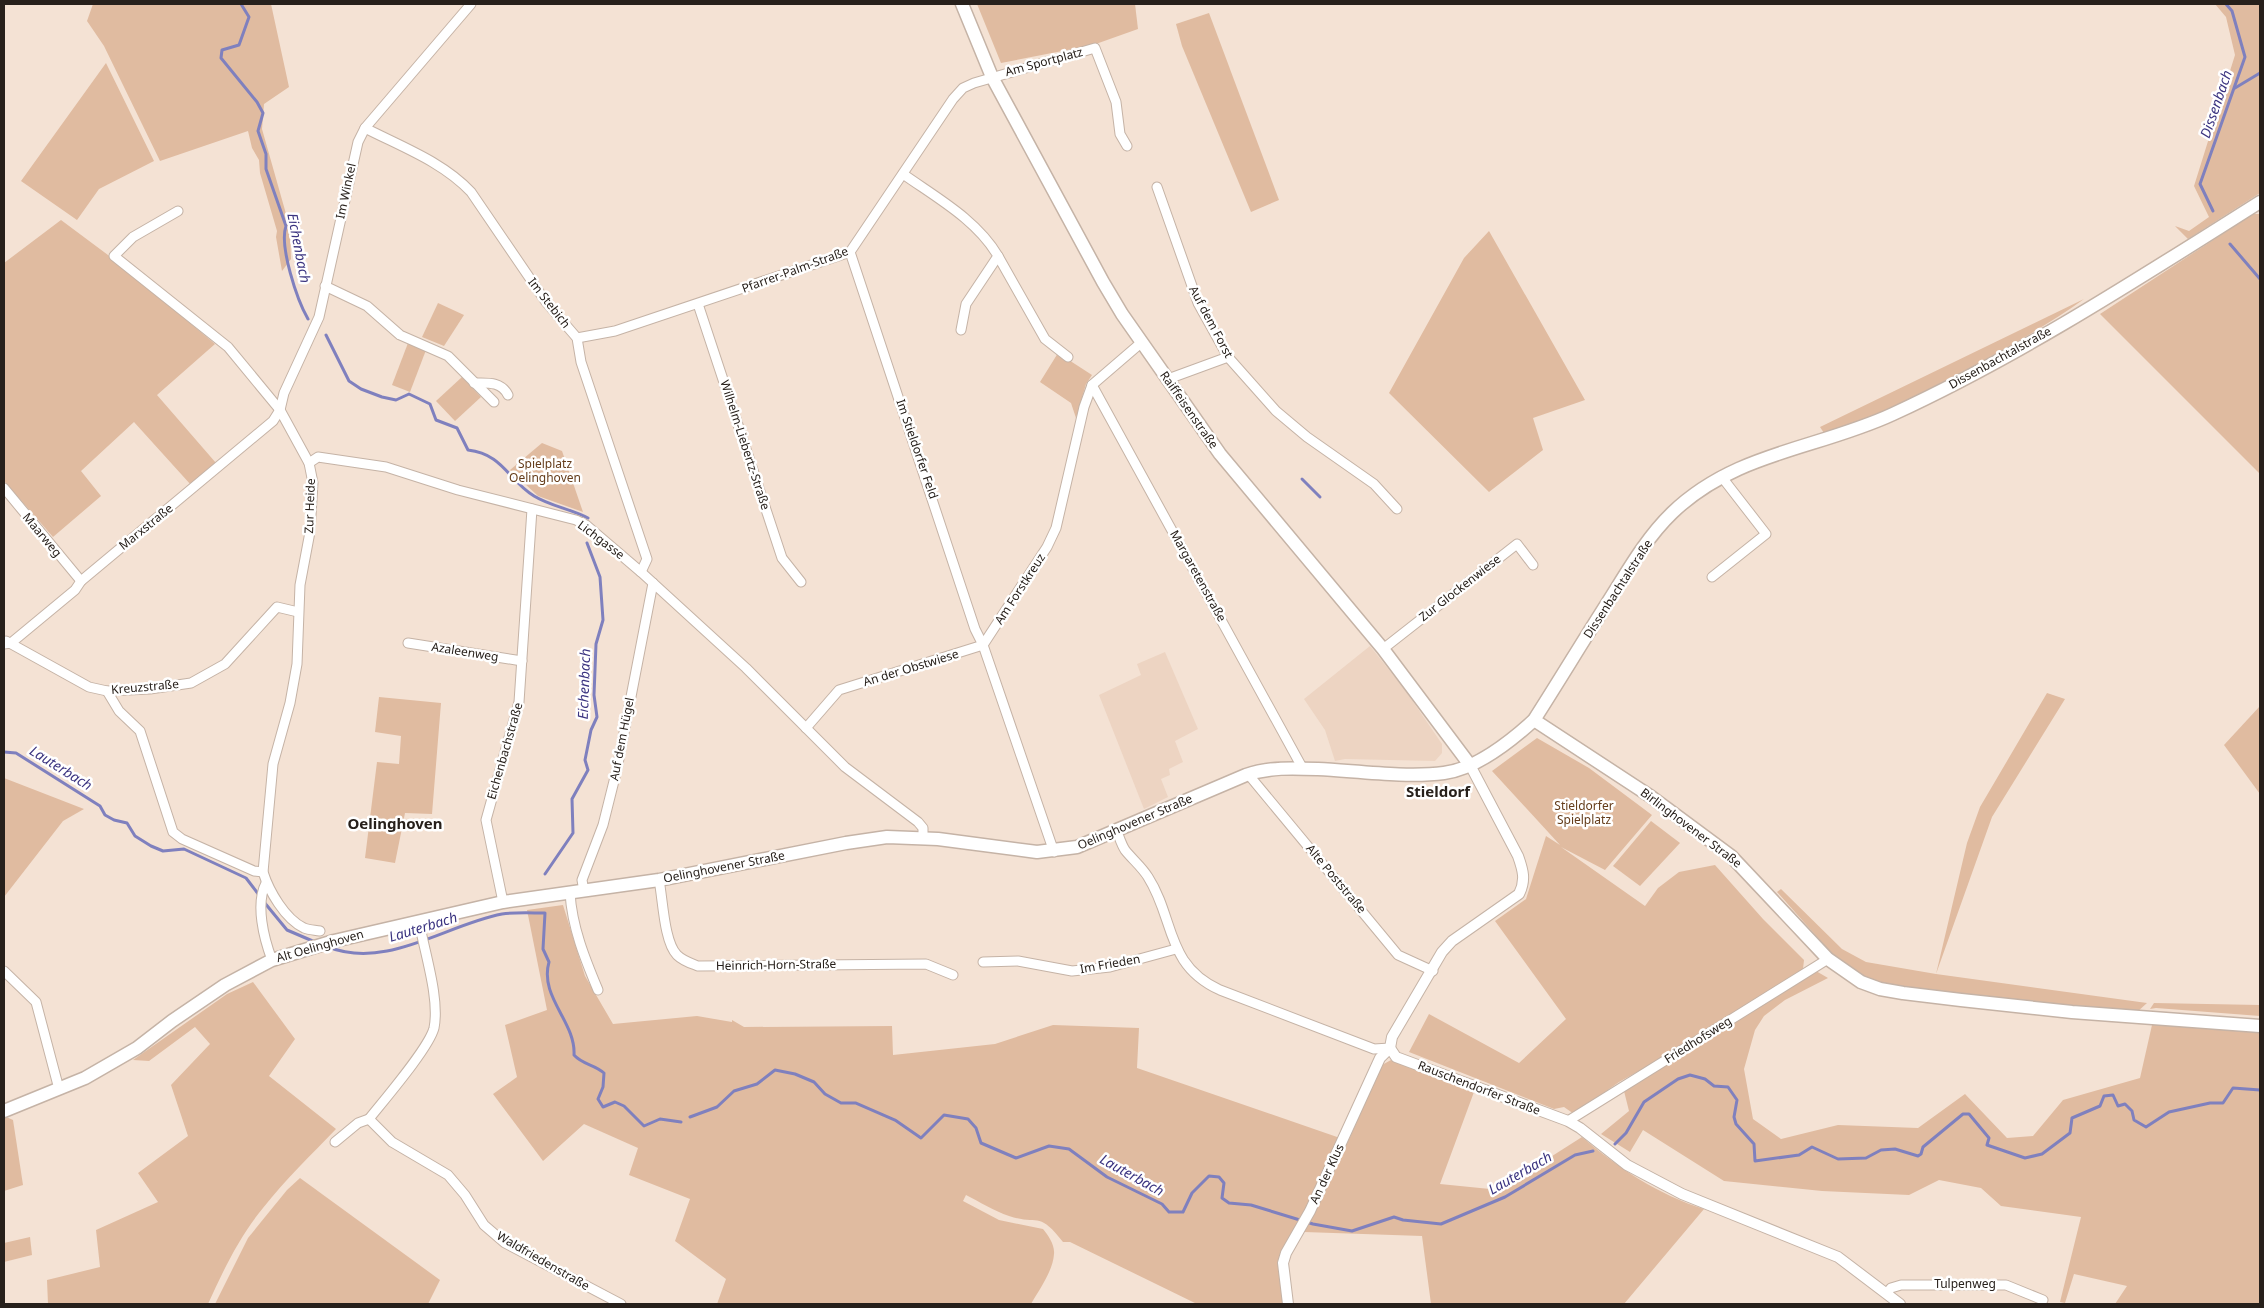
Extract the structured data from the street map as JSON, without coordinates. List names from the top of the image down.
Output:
{
  "streets": {
    "main road": [
      "Dissenbachtalstraße",
      "Raiffeisenstraße",
      "Oelinghovener Straße",
      "Birlinghovener Straße",
      "Alt Oelinghoven"
    ],
    "street": [
      "Am Sportplatz",
      "Im Winkel",
      "Pfarrer-Palm-Straße",
      "Im Stebich",
      "Auf dem Forst",
      "Wilhelm-Liebertz-Straße",
      "Im Stieldorfer Feld",
      "Zur Heide",
      "Marxstraße",
      "Maarweg",
      "Lichgasse",
      "Margaretenstraße",
      "Zur Glockenwiese",
      "Am Forstkreuz",
      "Azaleenweg",
      "An der Obstwiese",
      "Kreuzstraße",
      "Auf dem Hügel",
      "Eichenbachstraße",
      "Alte Poststraße",
      "Im Frieden",
      "Heinrich-Horn-Straße",
      "Friedhofsweg",
      "Rauschendorfer Straße",
      "An der Klus",
      "Waldfriedenstraße",
      "Tulpenweg"
    ]
  },
  "crossings": [
    ["Am Sportplatz", "Pfarrer-Palm-Straße"],
    ["Am Sportplatz", "Raiffeisenstraße"],
    ["Im Winkel", "Im Stebich"],
    ["Im Winkel", "Zur Heide"],
    ["Im Winkel", "Marxstraße"],
    ["Pfarrer-Palm-Straße", "Im Stebich"],
    ["Pfarrer-Palm-Straße", "Raiffeisenstraße"],
    ["Pfarrer-Palm-Straße", "Wilhelm-Liebertz-Straße"],
    ["Pfarrer-Palm-Straße", "Im Stieldorfer Feld"],
    ["Im Stebich", "Lichgasse"],
    ["Dissenbachtalstraße", "Oelinghovener Straße"],
    ["Dissenbachtalstraße", "Birlinghovener Straße"],
    ["Raiffeisenstraße", "Zur Glockenwiese"],
    ["Raiffeisenstraße", "Am Forstkreuz"],
    ["Raiffeisenstraße", "Oelinghovener Straße"],
    ["Raiffeisenstraße", "An der Klus"],
    ["Im Stieldorfer Feld", "Am Forstkreuz"],
    ["Im Stieldorfer Feld", "An der Obstwiese"],
    ["Zur Heide", "Marxstraße"],
    ["Zur Heide", "Lichgasse"],
    ["Zur Heide", "Kreuzstraße"],
    ["Zur Heide", "Alt Oelinghoven"],
    ["Marxstraße", "Maarweg"],
    ["Marxstraße", "Kreuzstraße"],
    ["Lichgasse", "An der Obstwiese"],
    ["Lichgasse", "Auf dem Hügel"],
    ["Lichgasse", "Eichenbachstraße"],
    ["Lichgasse", "Oelinghovener Straße"],
    ["Margaretenstraße", "Am Forstkreuz"],
    ["Margaretenstraße", "Oelinghovener Straße"],
    ["Am Forstkreuz", "An der Obstwiese"],
    ["Azaleenweg", "Eichenbachstraße"],
    ["Auf dem Hügel", "Oelinghovener Straße"],
    ["Eichenbachstraße", "Alt Oelinghoven"],
    ["Oelinghovener Straße", "Birlinghovener Straße"],
    ["Oelinghovener Straße", "Alte Poststraße"],
    ["Oelinghovener Straße", "Alt Oelinghoven"],
    ["Oelinghovener Straße", "Heinrich-Horn-Straße"],
    ["Oelinghovener Straße", "An der Klus"],
    ["Birlinghovener Straße", "Friedhofsweg"],
    ["Alte Poststraße", "An der Klus"],
    ["Friedhofsweg", "Rauschendorfer Straße"],
    ["Rauschendorfer Straße", "An der Klus"],
    ["Rauschendorfer Straße", "Tulpenweg"]
  ],
  "districts": ["Stieldorf", "Oelinghoven"],
  "water": ["Dissenbach", "Eichenbach", "Lauterbach"],
  "parks": ["Spielplatz Oelinghoven", "Stieldorfer Spielplatz"]
}
